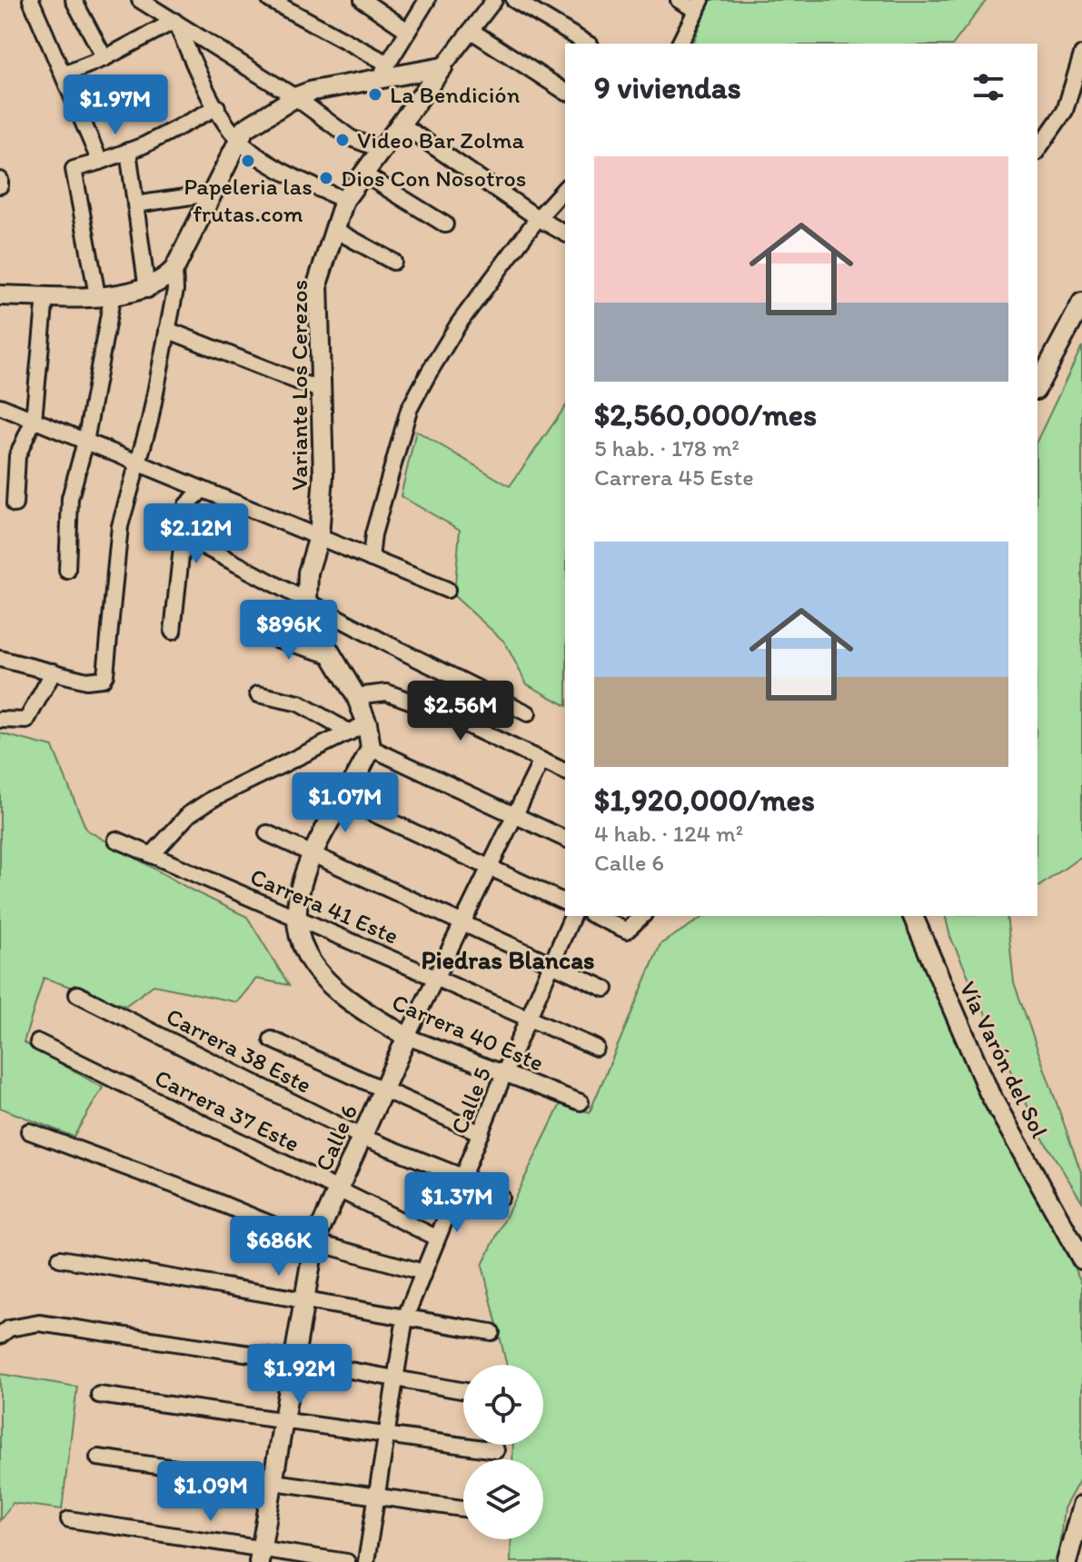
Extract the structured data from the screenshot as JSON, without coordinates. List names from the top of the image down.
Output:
{
  "streets": {
    "street": [
      "Variante Los Cerezos",
      "Carrera 41 Este",
      "Carrera 40 Este",
      "Carrera 38 Este",
      "Vía Varón del Sol",
      "Calle 5",
      "Carrera 37 Este",
      "Calle 6"
    ]
  },
  "crossings": [
    ["Carrera 41 Este", "Carrera 40 Este"],
    ["Carrera 41 Este", "Calle 5"],
    ["Carrera 41 Este", "Calle 6"],
    ["Carrera 40 Este", "Calle 5"],
    ["Carrera 40 Este", "Calle 6"],
    ["Carrera 38 Este", "Calle 5"],
    ["Carrera 38 Este", "Calle 6"],
    ["Calle 5", "Carrera 37 Este"],
    ["Carrera 37 Este", "Calle 6"]
  ],
  "districts": ["Piedras Blancas"],
  "places": [
    "La Bendición",
    "Video Bar Zolma",
    "Papeleria las frutas.com",
    "Dios Con Nosotros"
  ],
  "page": {
    "heading": "9 viviendas",
    "price": [
      "$1.97M",
      "$2.12M",
      "$896K",
      "$2.56M",
      "$1.07M",
      "$1.37M",
      "$686K",
      "$1.92M",
      "$1.09M"
    ],
    "list": [
      {
        "name": "$2,560,000/mes",
        "note": "5 hab. · 178 m² · Carrera 45 Este"
      },
      {
        "name": "$1,920,000/mes",
        "note": "4 hab. · 124 m² · Calle 6"
      }
    ]
  }
}
